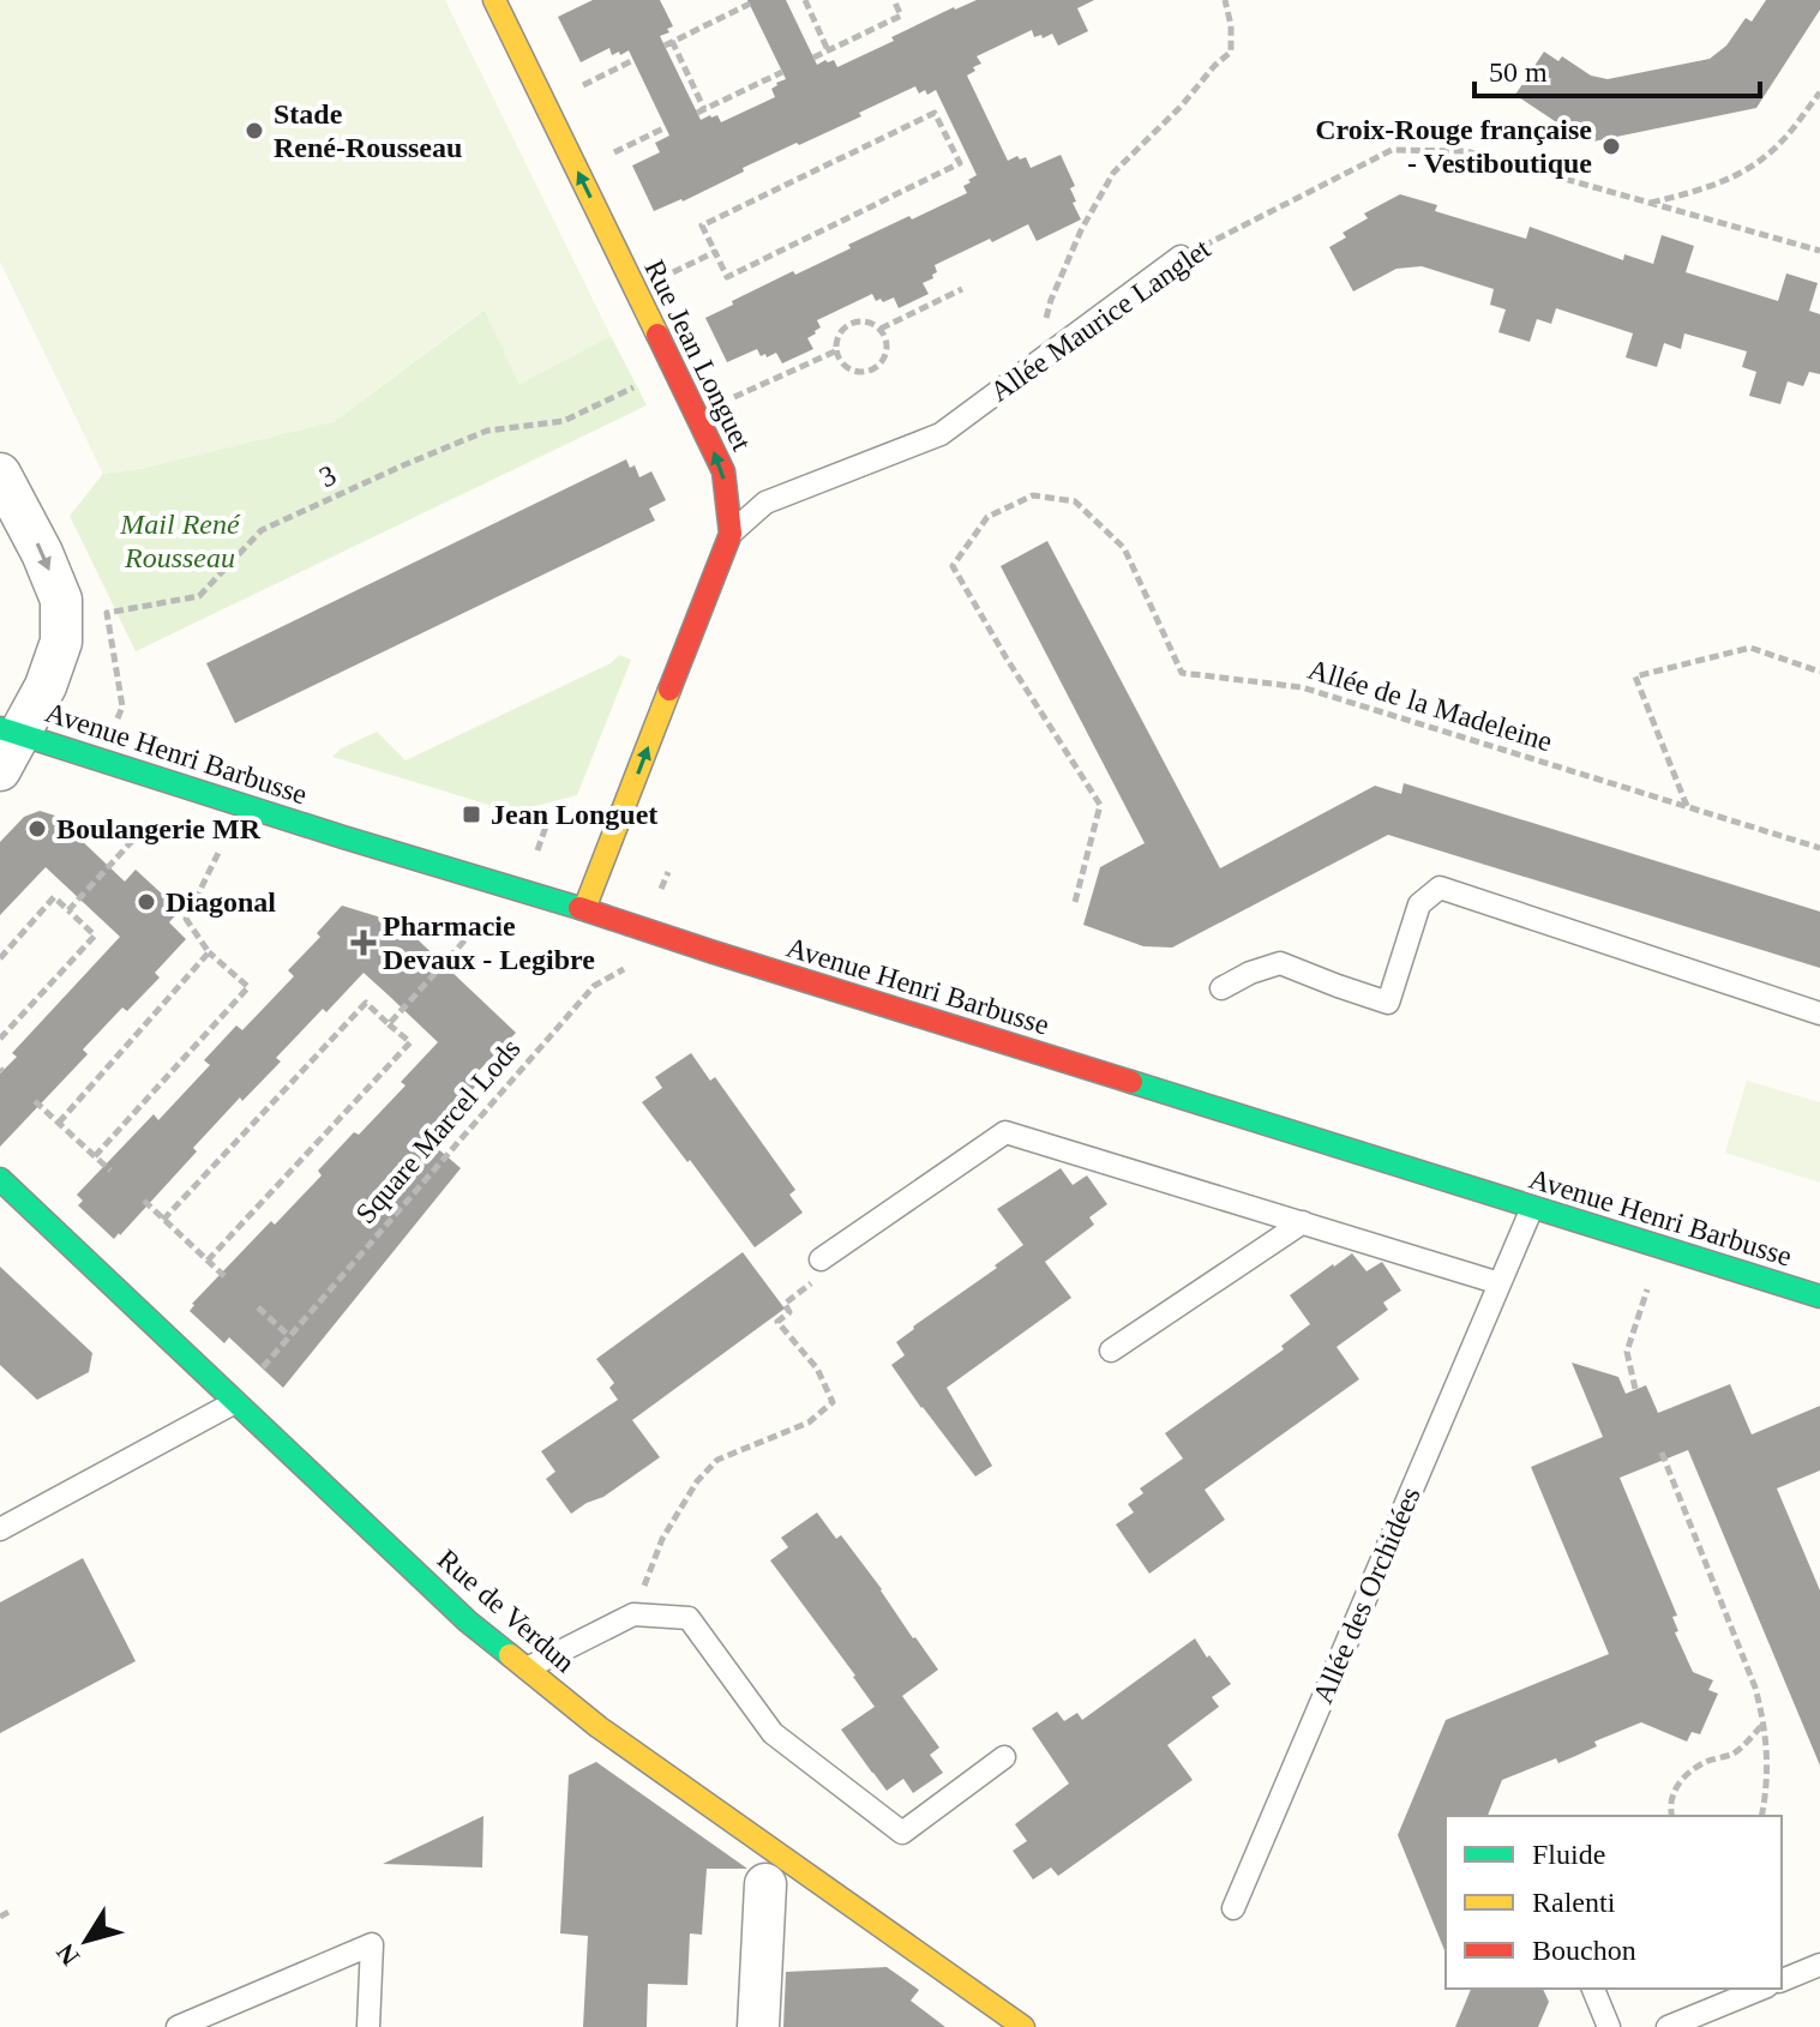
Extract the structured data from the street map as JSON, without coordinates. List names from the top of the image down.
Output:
{
  "streets": {
    "street": ["Rue Jean Longuet", "Avenue Henri Barbusse", "Rue de Verdun"],
    "lane": ["Allée Maurice Langlet", "Allée des Orchidées"],
    "path": ["3", "Allée de la Madeleine", "Square Marcel Lods"]
  },
  "crossings": [
    ["Allée Maurice Langlet", "Rue Jean Longuet"],
    ["Rue Jean Longuet", "3"],
    ["Rue Jean Longuet", "Avenue Henri Barbusse"],
    ["Avenue Henri Barbusse", "Allée des Orchidées"],
    ["Square Marcel Lods", "Rue de Verdun"]
  ],
  "one_way": ["Rue Jean Longuet"],
  "parks": ["Mail René Rousseau"],
  "places": {
    "other": [
      "Stade René-Rousseau",
      "Croix-Rouge française - Vestiboutique",
      "Boulangerie MR",
      "Diagonal"
    ],
    "transit": ["Jean Longuet"],
    "health": ["Pharmacie Devaux - Legibre"]
  },
  "legend": ["Fluide", "Ralenti", "Bouchon"],
  "scale_bar": "50 m",
  "north": "bottom left"
}
